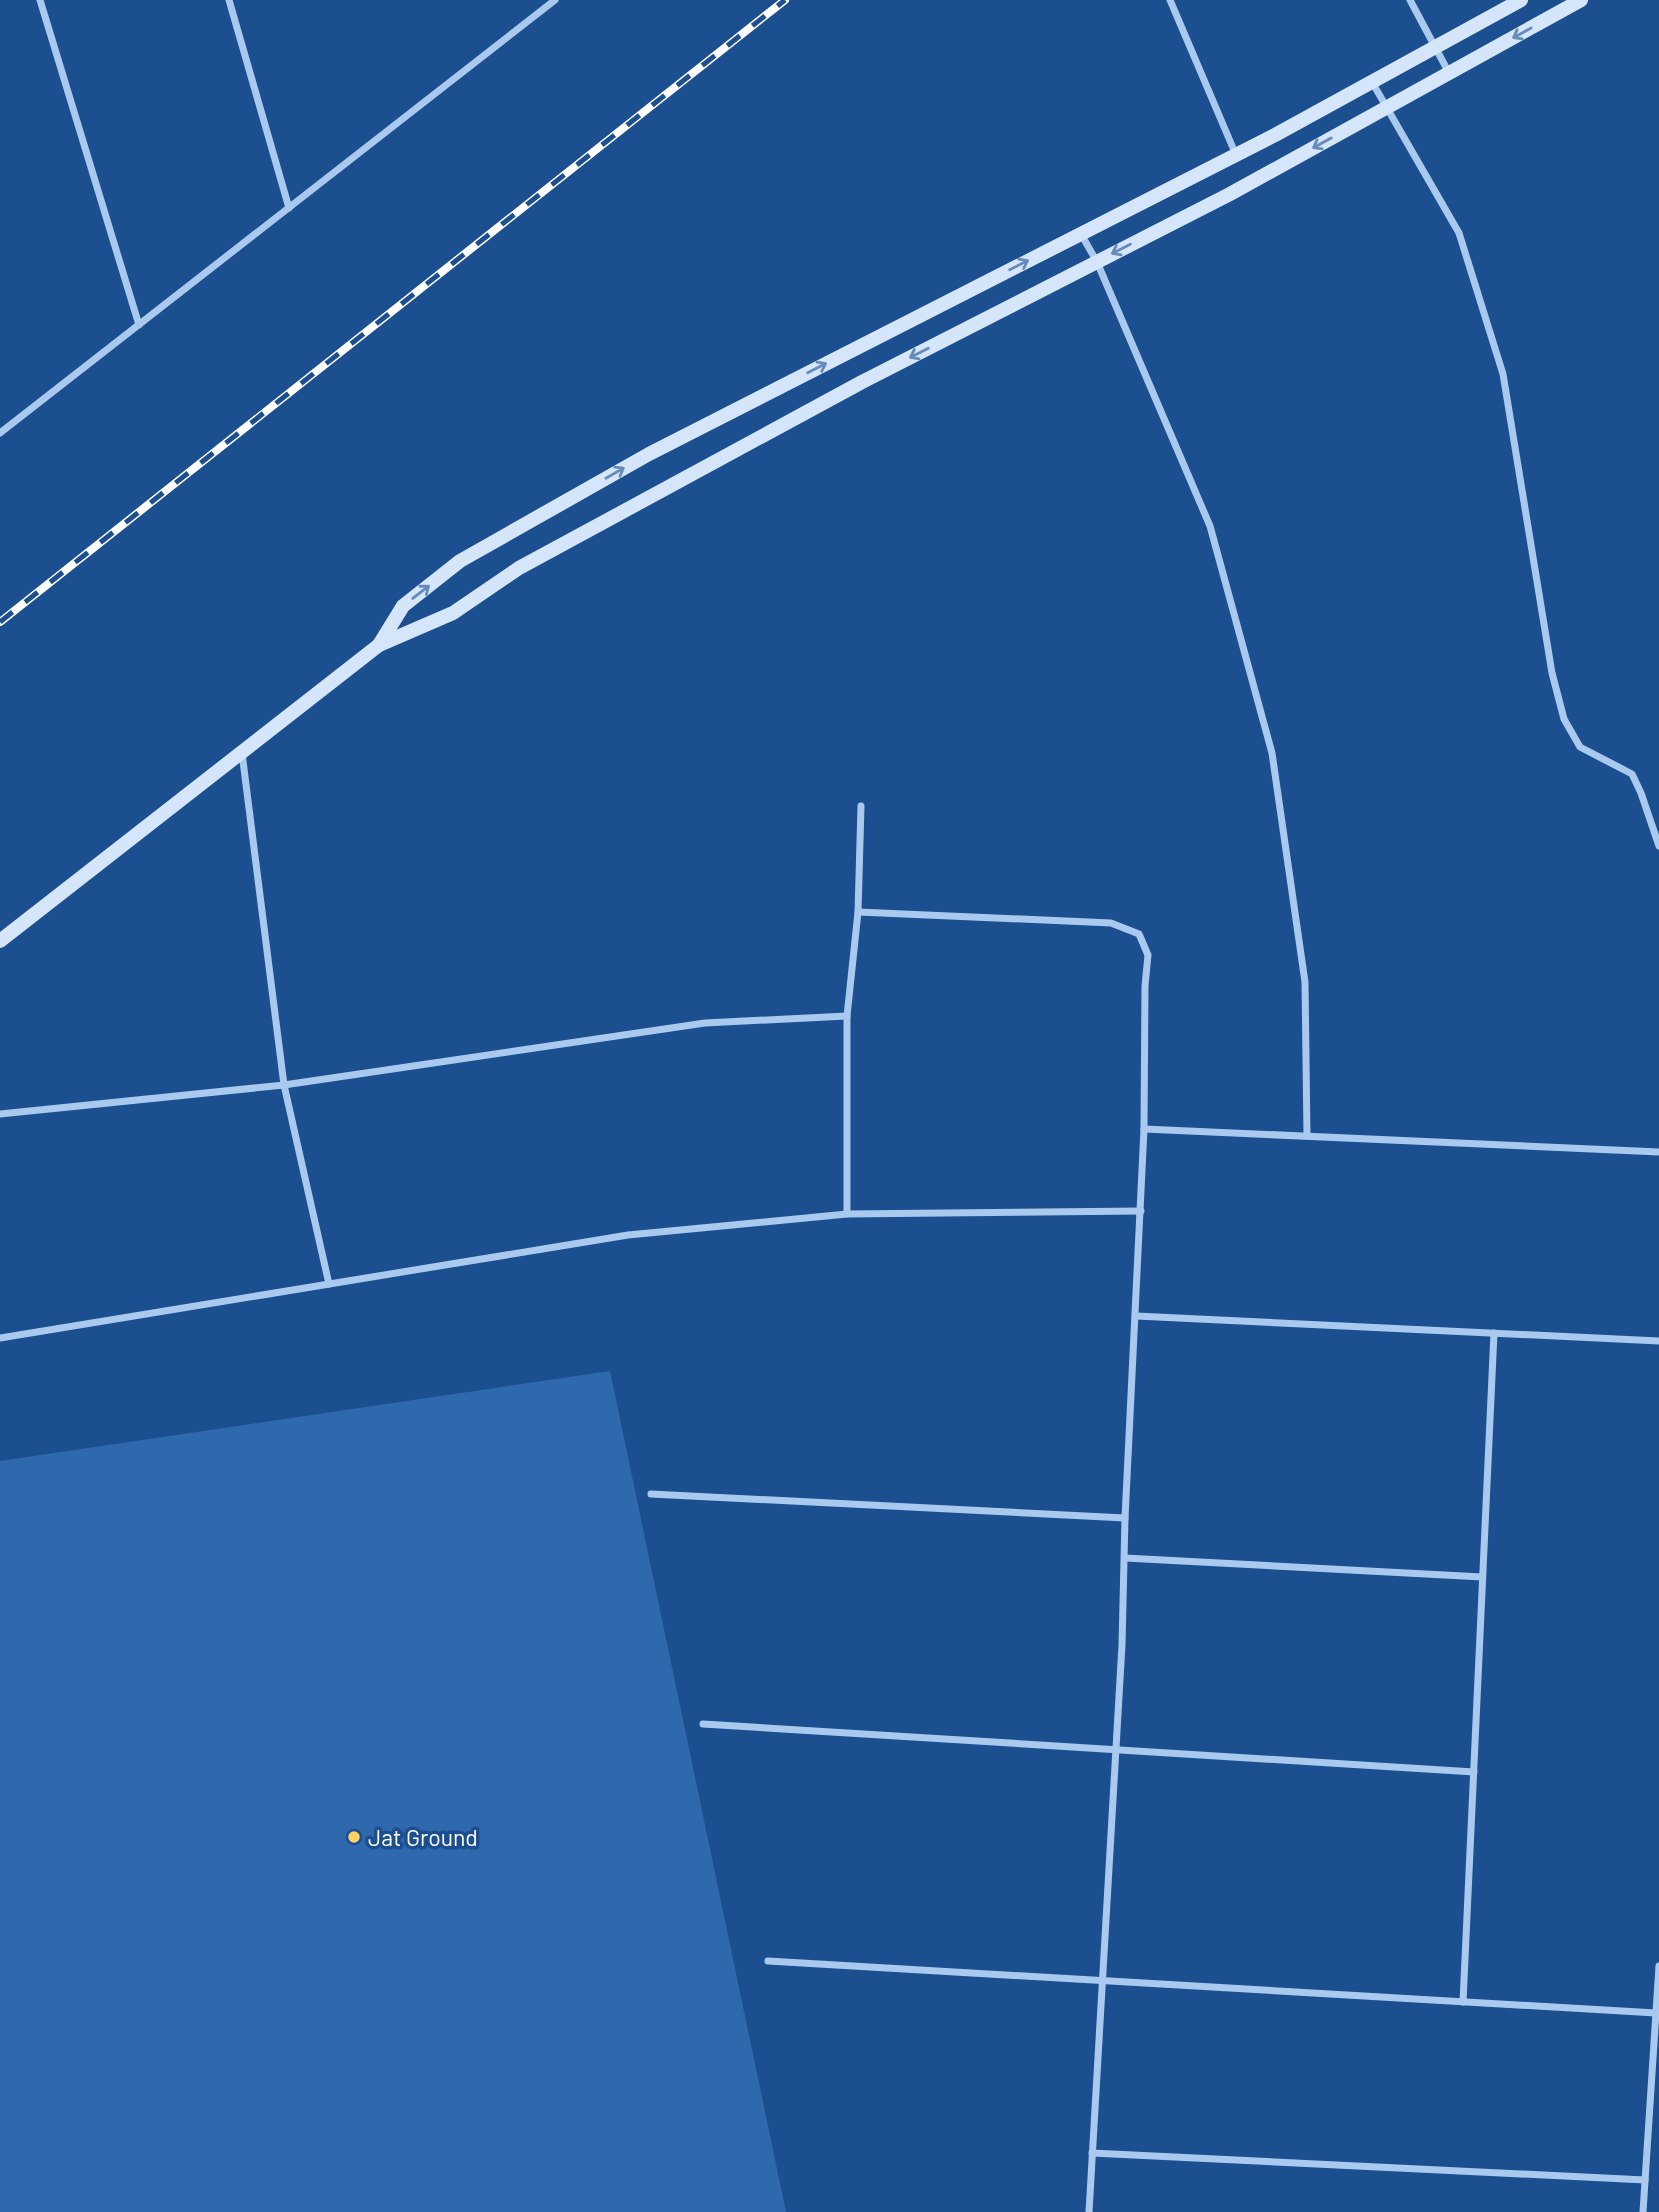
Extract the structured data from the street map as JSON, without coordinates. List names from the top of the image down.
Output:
{
  "places": ["Jat Ground"]
}
